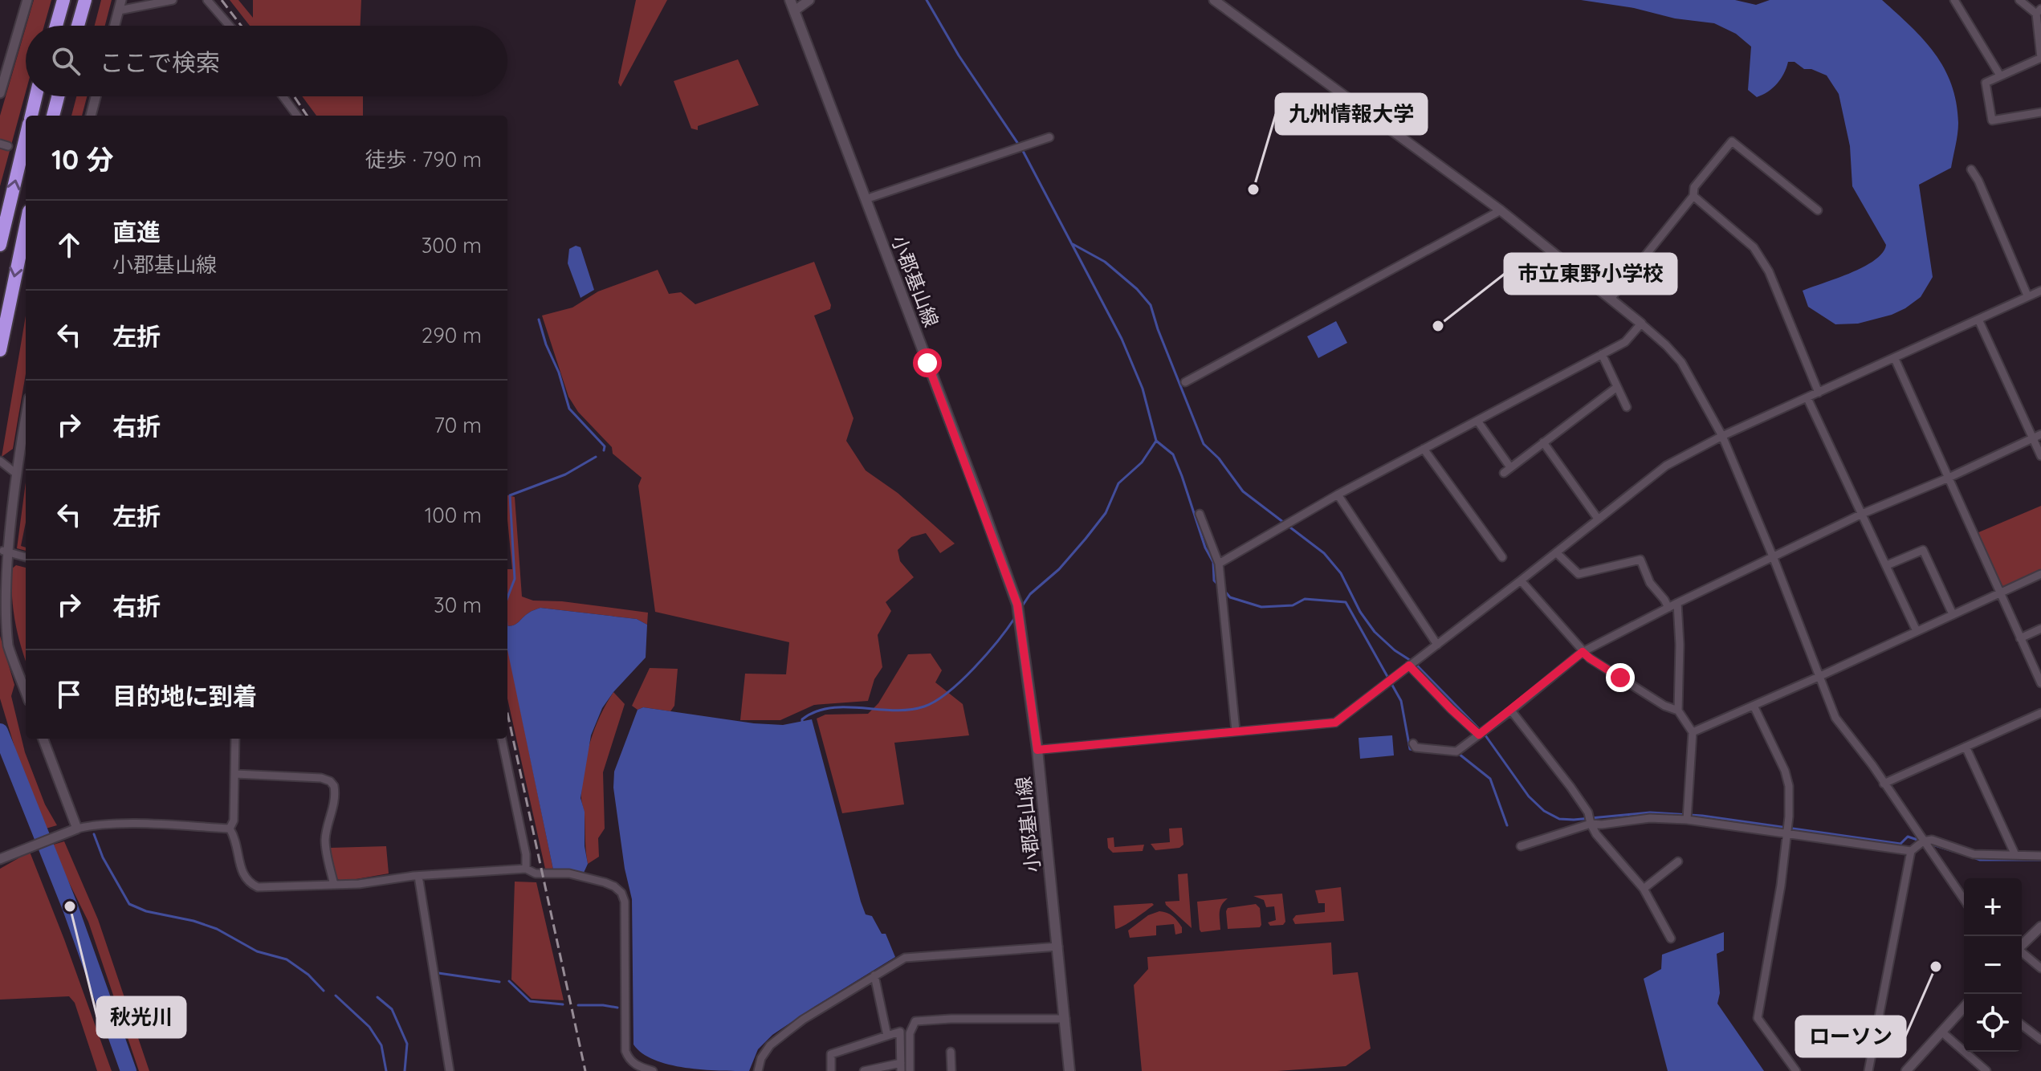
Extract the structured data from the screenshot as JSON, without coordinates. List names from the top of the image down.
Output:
{
  "streets": {
    "main road": ["小郡基山線"]
  },
  "places": [
    "九州情報大学",
    "市立東野小学校",
    "秋光川",
    "ローソン"
  ],
  "page": {
    "search": "ここで検索",
    "heading": ["10 分", "徒歩 · 790 m"],
    "list": [
      ["直進", "小郡基山線", "300 m"],
      ["左折", "290 m"],
      ["右折", "70 m"],
      ["左折", "100 m"],
      ["右折", "30 m"],
      "目的地に到着"
    ],
    "map_buttons": ["+", "−"]
  }
}
